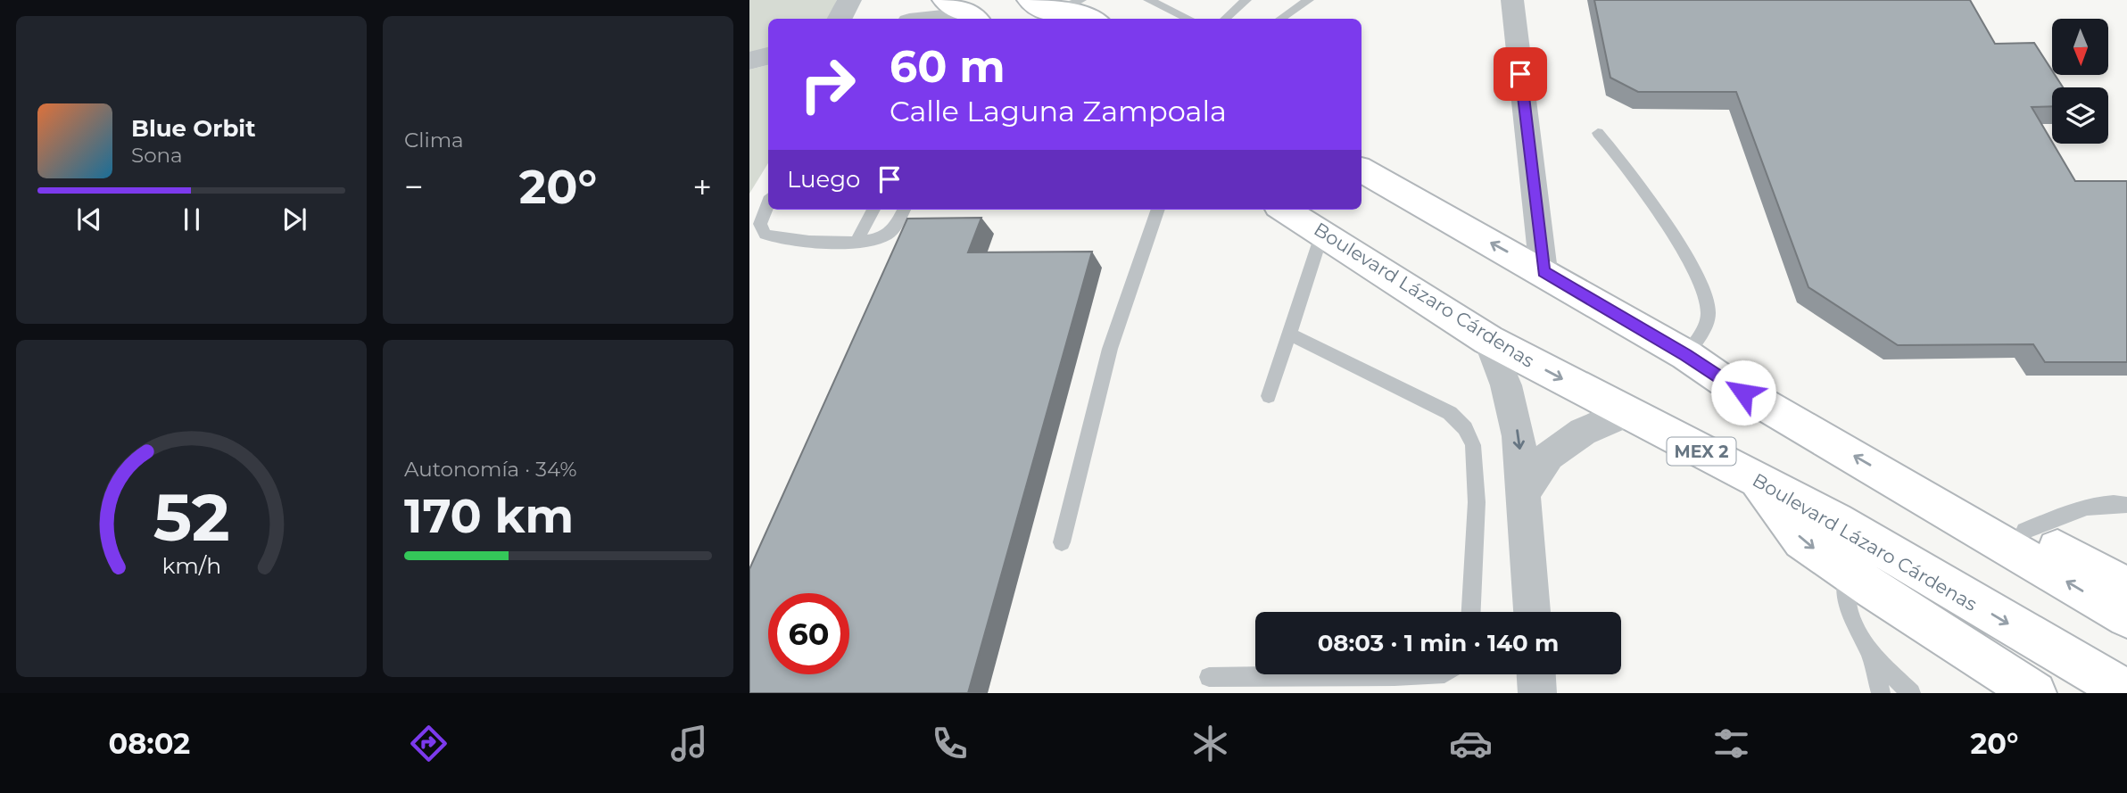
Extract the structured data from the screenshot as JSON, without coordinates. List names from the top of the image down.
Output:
{
  "streets": {
    "main road": ["Boulevard Lázaro Cárdenas", "MEX 2"]
  },
  "north": "bottom",
  "page": {
    "tile": [
      "Clima",
      ["Autonomía · 34%", "170 km"]
    ],
    "turn": ["60 m", "Calle Laguna Zampoala"],
    "song": ["Blue Orbit", "Sona"],
    "then": "Luego",
    "heat": ["−", "20°", "+"],
    "limit": "60",
    "trip": "08:03 · 1 min · 140 m",
    "tabs": ["08:02", "20°"],
    "gauge": ["52", "km/h"]
  }
}
